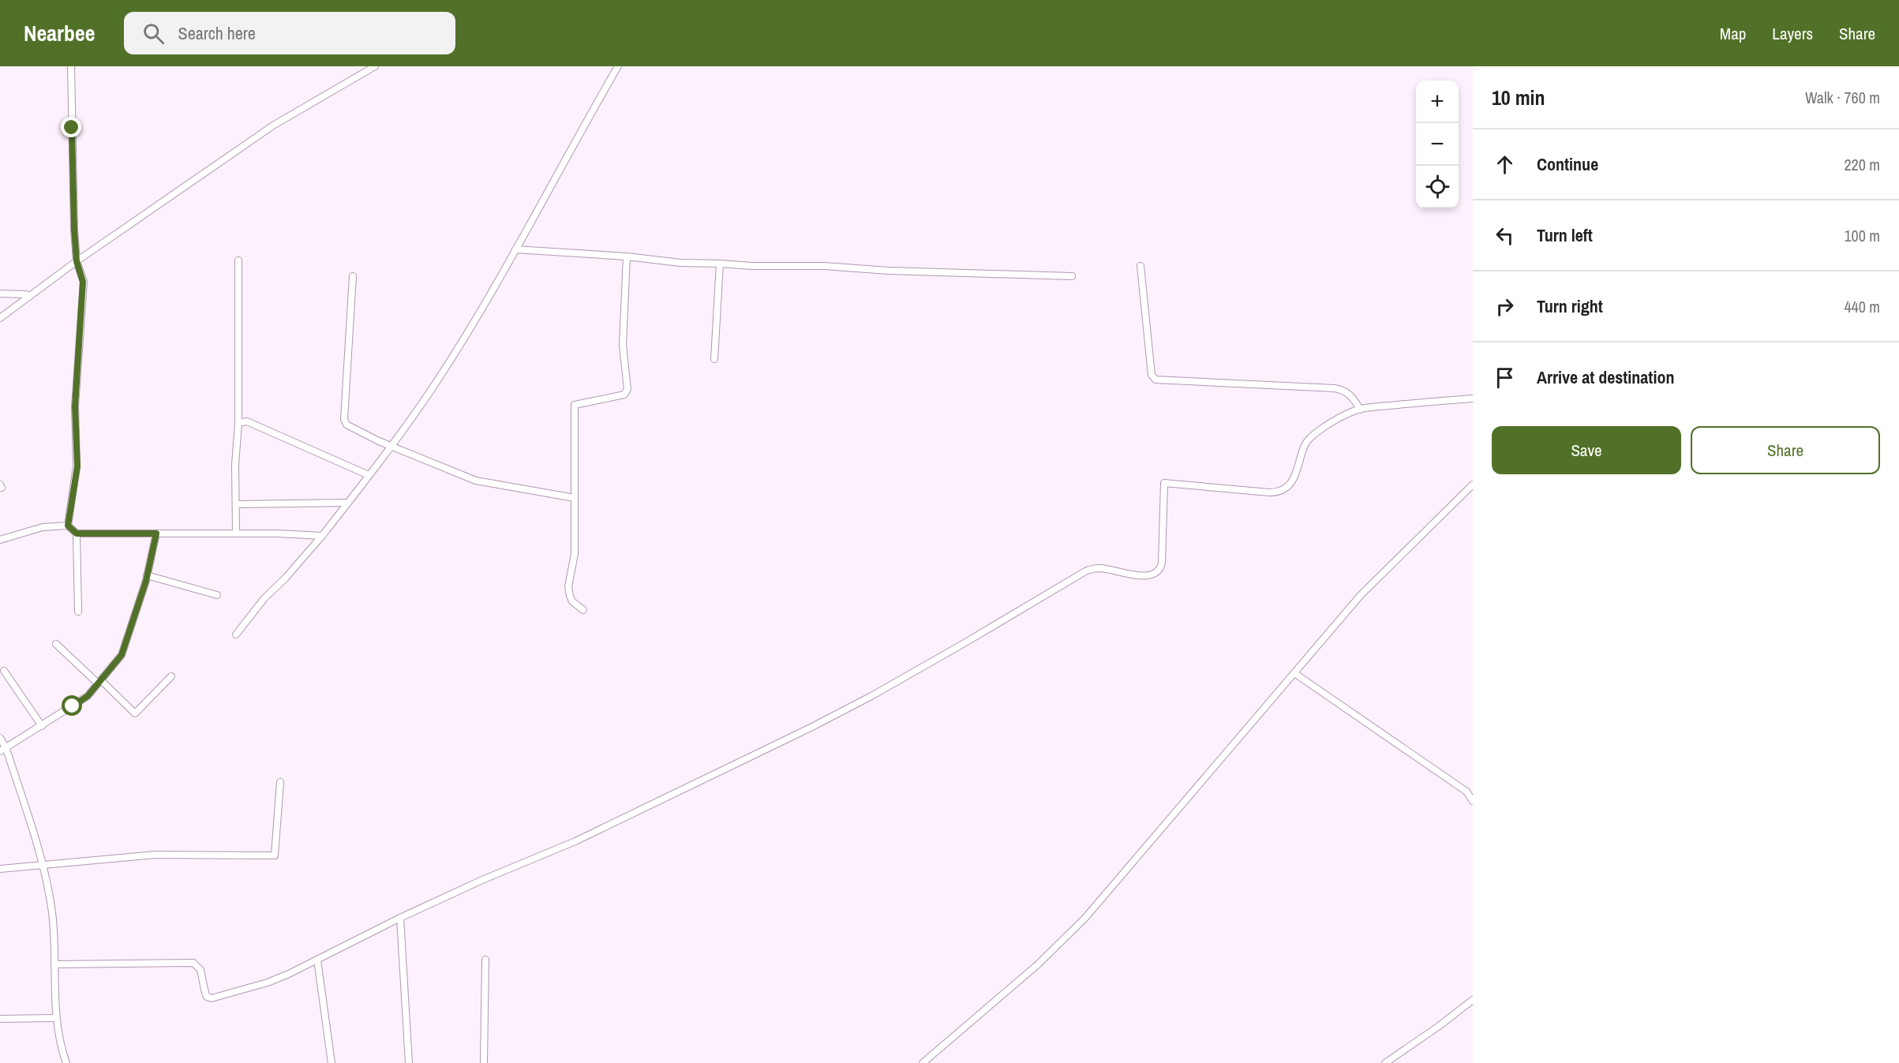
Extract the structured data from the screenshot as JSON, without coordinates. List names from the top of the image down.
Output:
{
  "page": {
    "header": "Nearbee",
    "search": "Search here",
    "nav": ["Map", "Layers", "Share"],
    "heading": ["10 min", "Walk · 760 m"],
    "map_buttons": ["+", "−"],
    "list": [
      ["Continue", "220 m"],
      ["Turn left", "100 m"],
      ["Turn right", "440 m"],
      "Arrive at destination"
    ],
    "buttons": ["Save", "Share"]
  }
}
